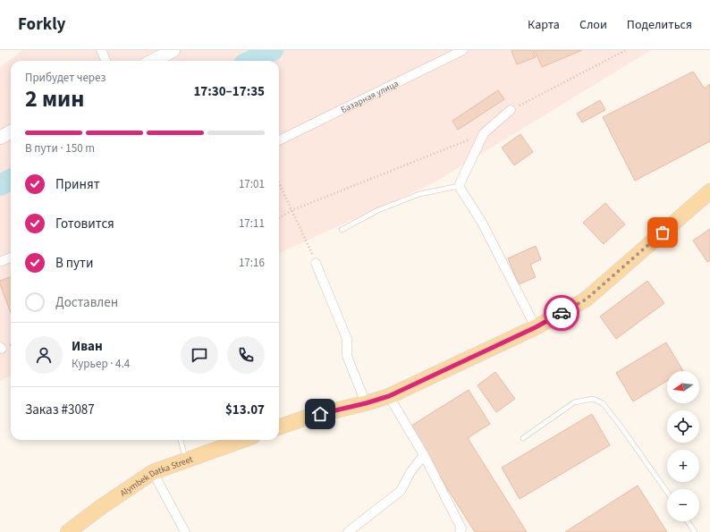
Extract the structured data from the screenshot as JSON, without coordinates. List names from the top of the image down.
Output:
{
  "streets": {
    "main road": ["Alymbek Datka Street"],
    "street": ["Базарная улица"]
  },
  "north": "left",
  "page": {
    "header": "Forkly",
    "nav": ["Карта", "Слои", "Поделиться"],
    "heading": ["2 мин", "Прибудет через", "17:30–17:35"],
    "panel": [
      "Иван",
      "Курьер · 4.4",
      "Заказ #3087",
      "$13.07"
    ],
    "bar": "В пути · 150 m",
    "list": [
      ["Принят", "17:01"],
      ["Готовится", "17:11"],
      ["В пути", "17:16"],
      "Доставлен"
    ],
    "map_buttons": ["+", "−"]
  }
}
